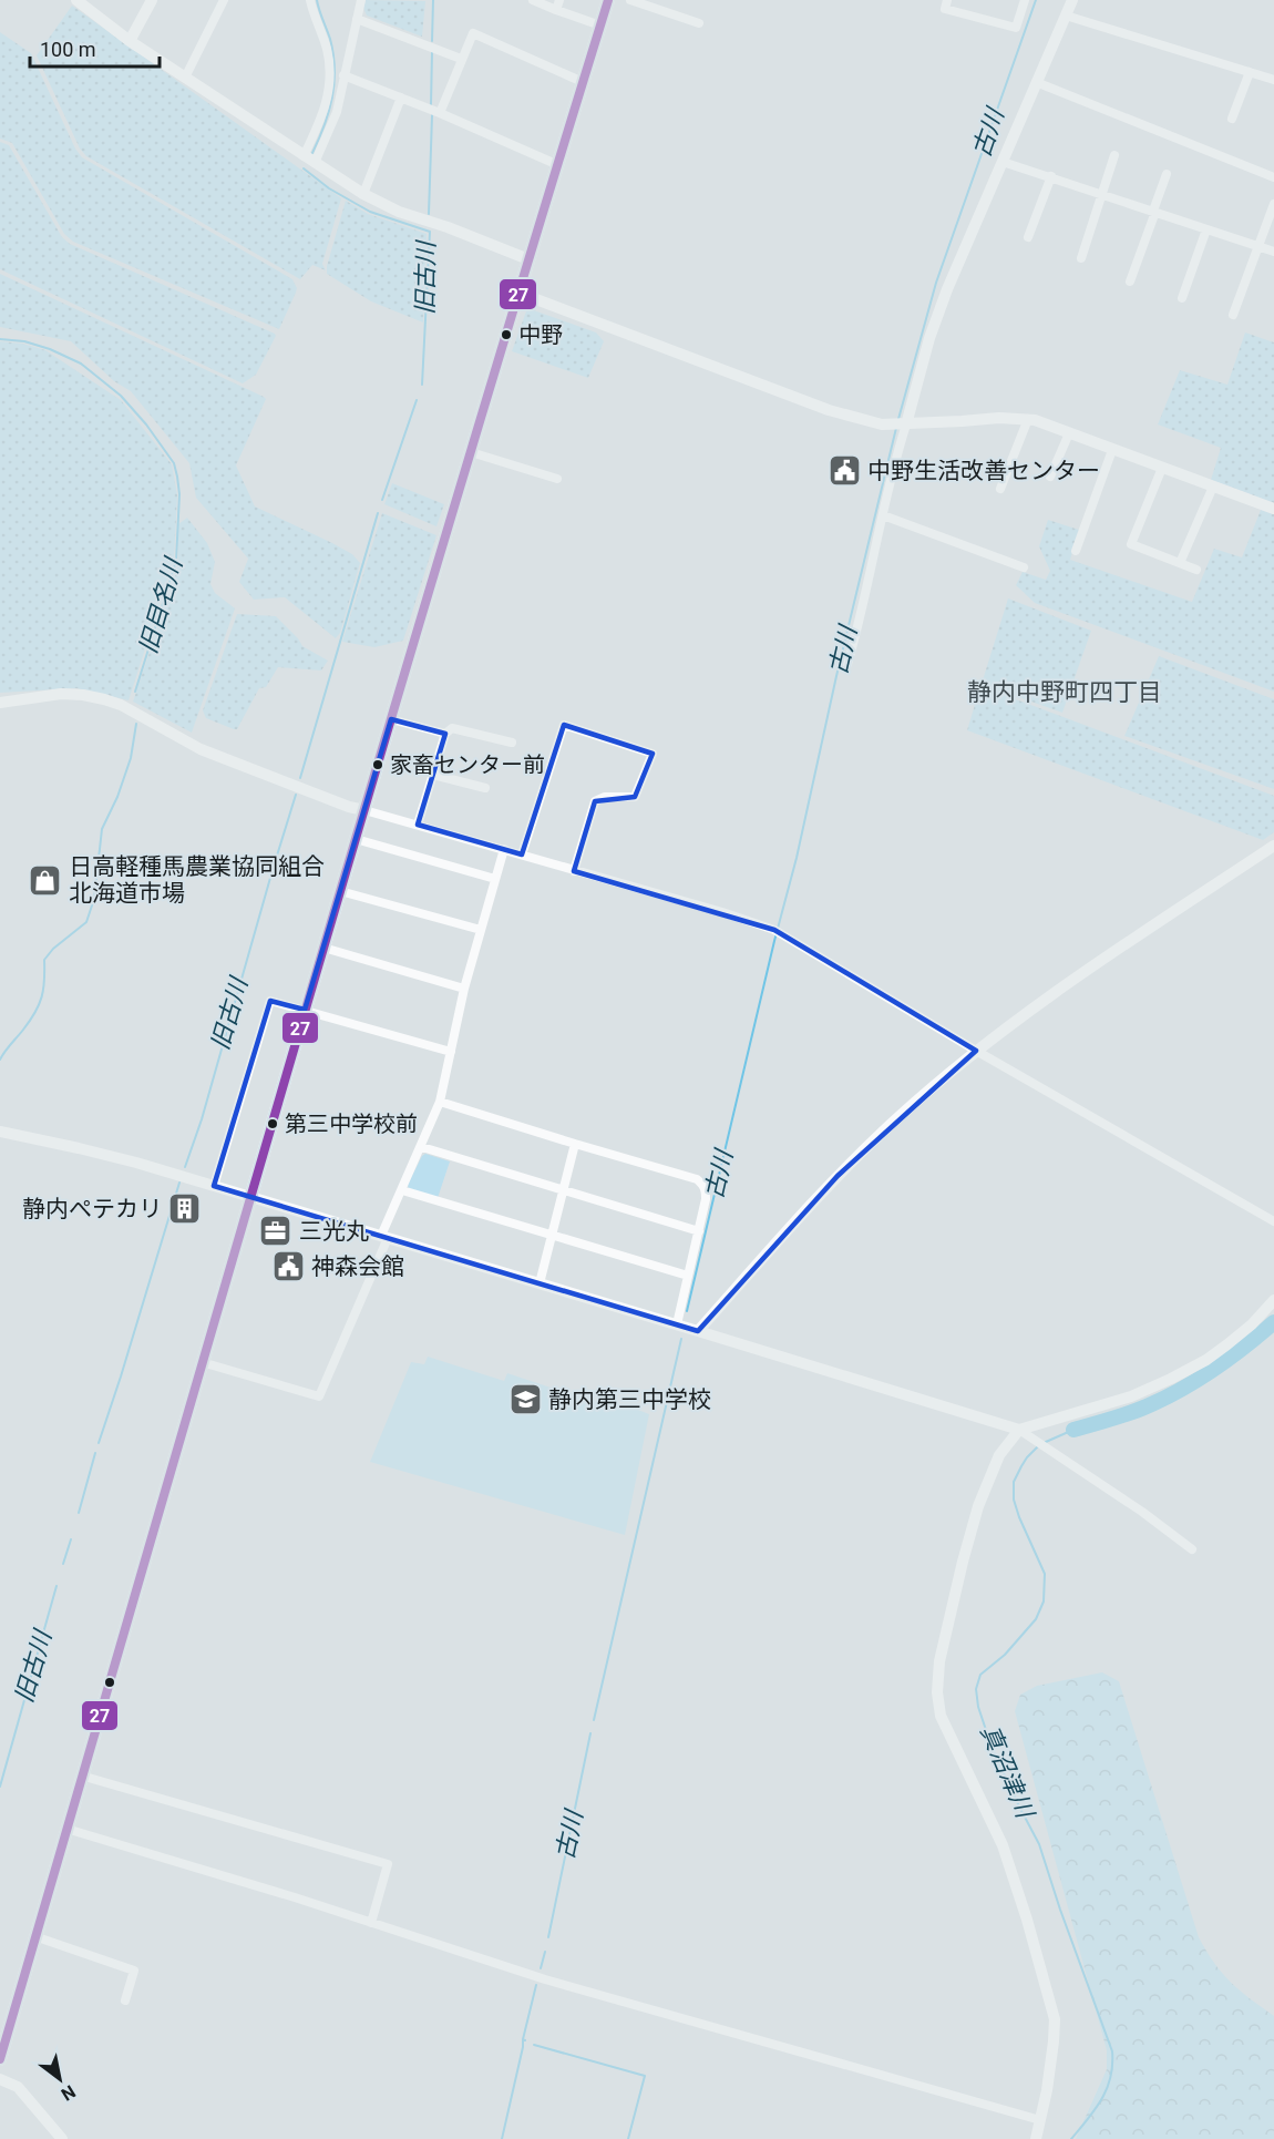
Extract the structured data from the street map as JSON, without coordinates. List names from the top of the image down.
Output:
{
  "districts": ["静内中野町四丁目"],
  "water": [
    "古川",
    "旧古川",
    "旧目名川",
    "真沼津川"
  ],
  "places": {
    "other": ["中野", "家畜センター前", "第三中学校前"],
    "public building": ["中野生活改善センター", "神森会館"],
    "shop": ["日高軽種馬農業協同組合 北海道市場"],
    "building": ["静内ぺテカリ"],
    "office": ["三光丸"],
    "school or university": ["静内第三中学校"]
  },
  "lines": ["transit line 27"],
  "scale_bar": "100 m",
  "north": "bottom right"
}
